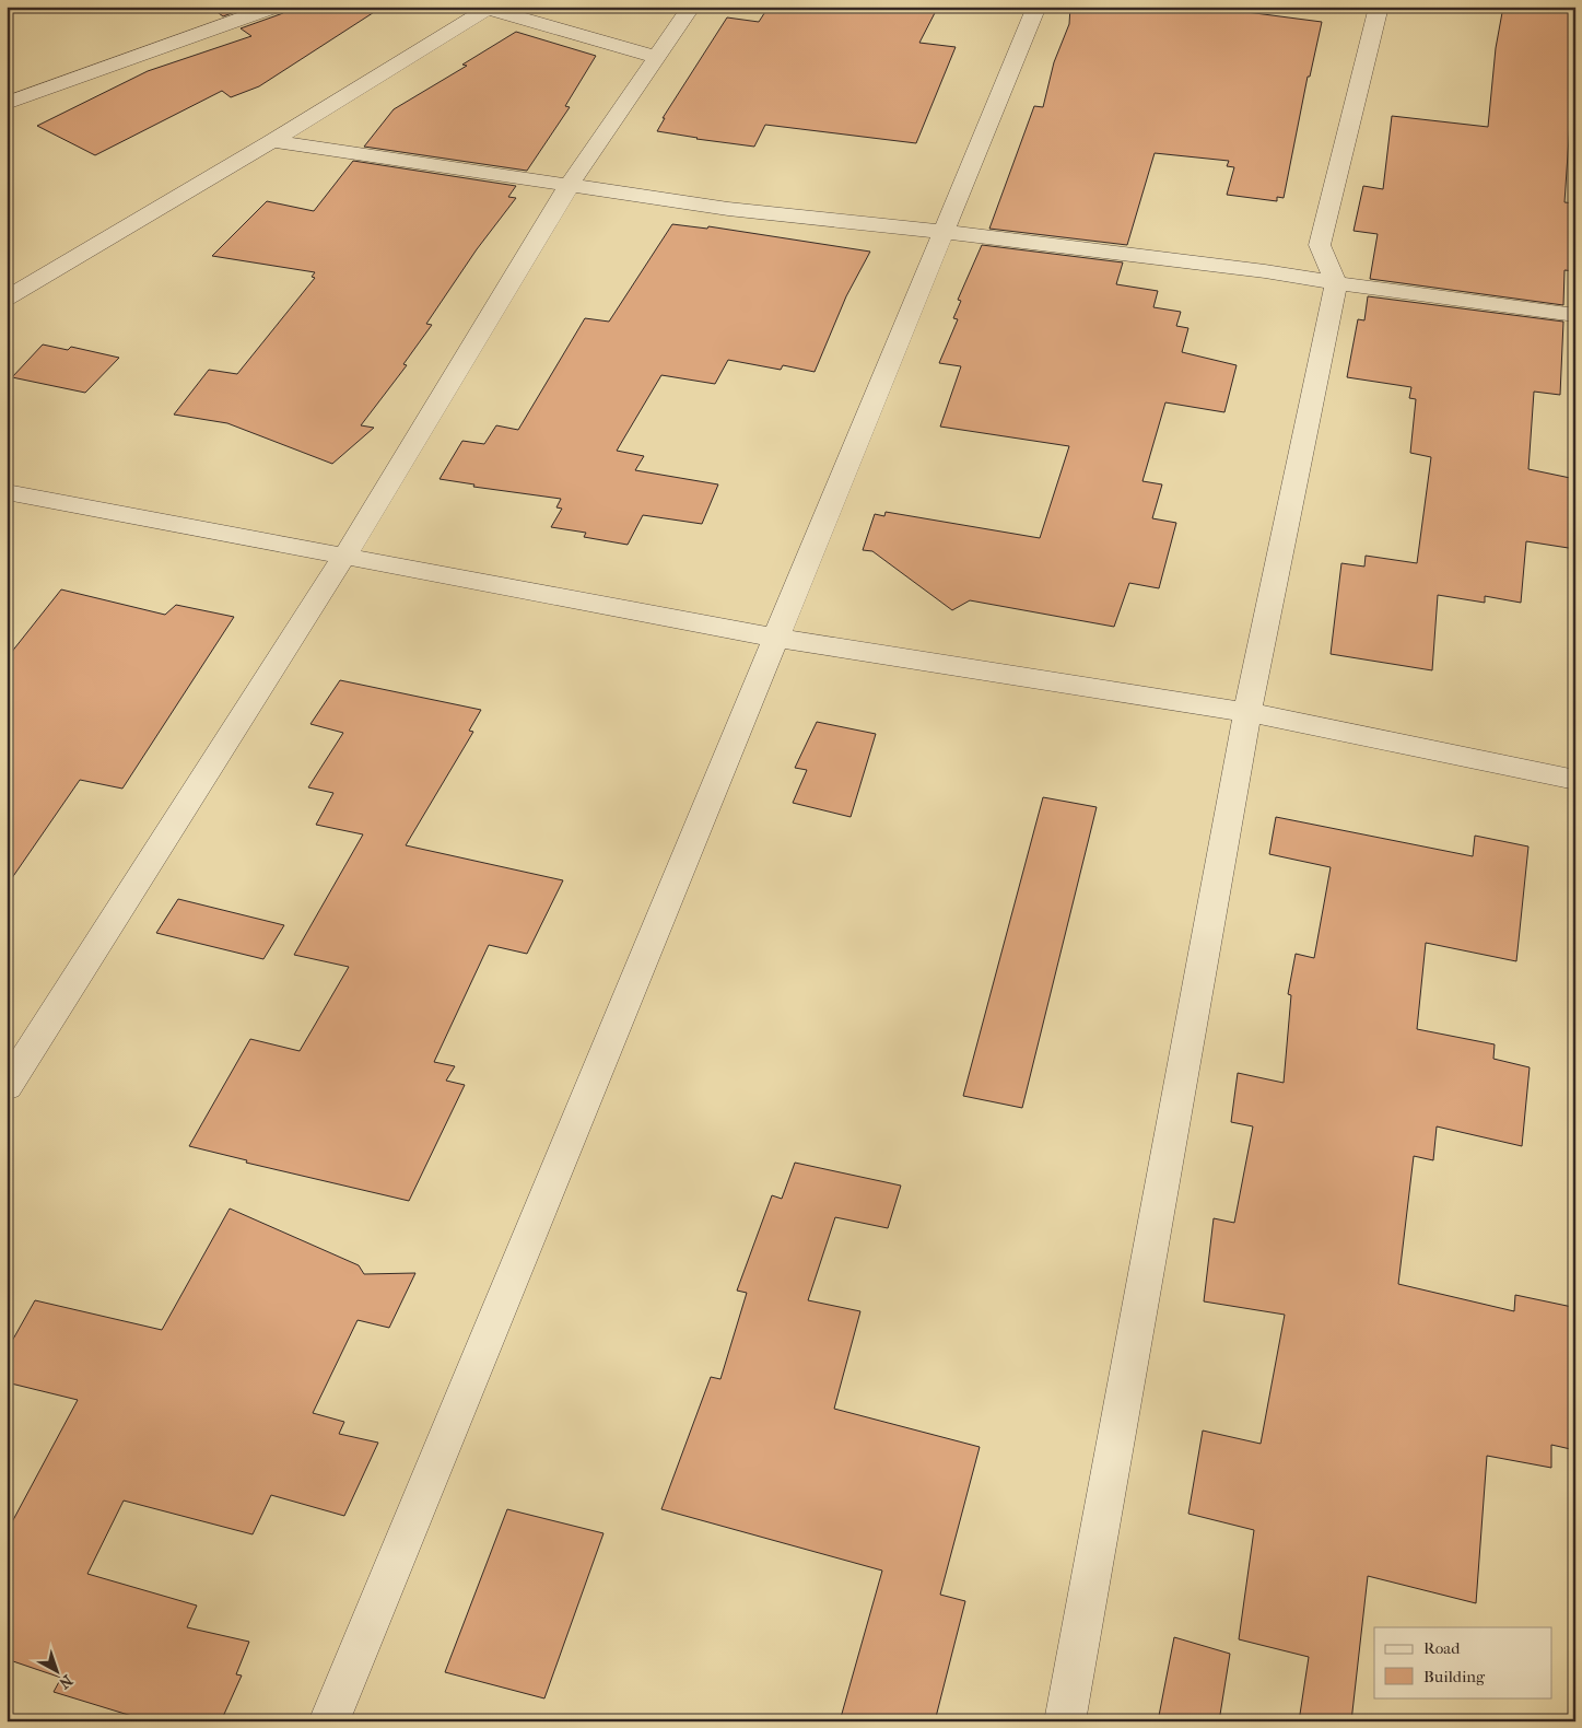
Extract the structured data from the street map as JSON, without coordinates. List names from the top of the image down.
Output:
{
  "legend": ["Road", "Building"],
  "north": "bottom right"
}
